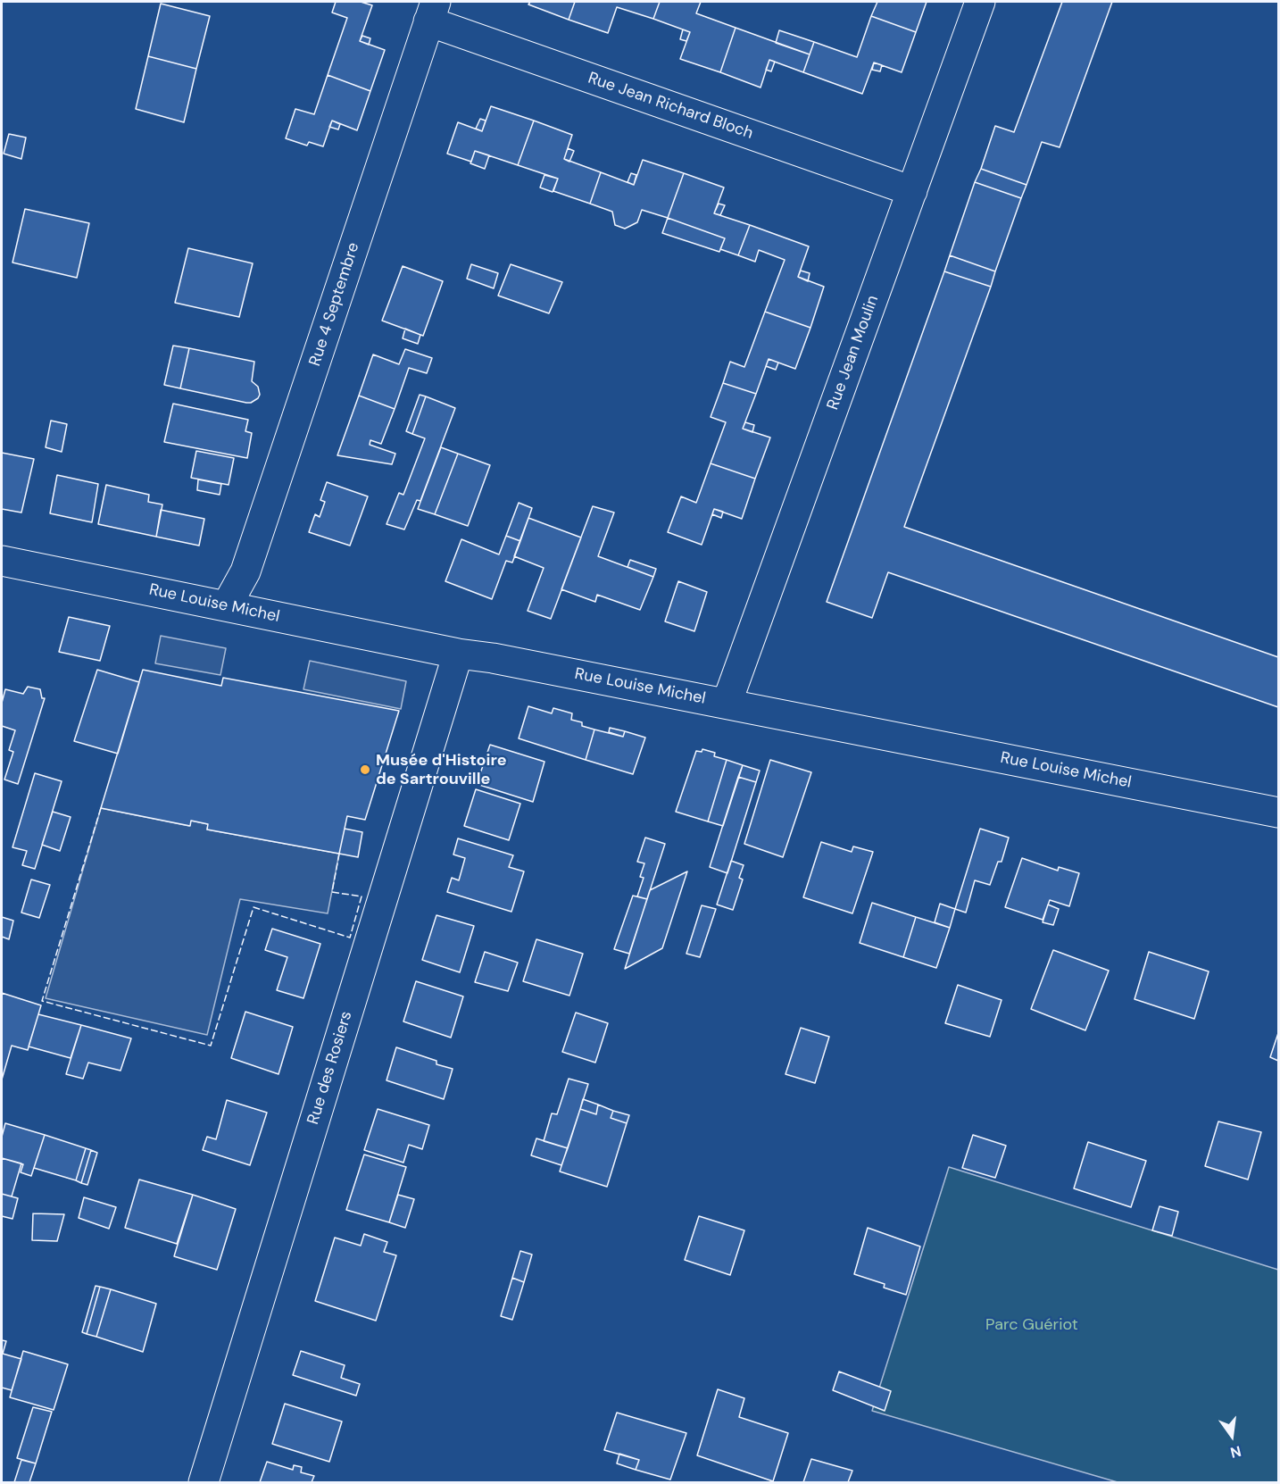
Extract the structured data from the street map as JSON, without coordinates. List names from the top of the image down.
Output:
{
  "streets": {
    "street": [
      "Rue Jean Richard Bloch",
      "Rue 4 Septembre",
      "Rue Jean Moulin",
      "Rue Louise Michel",
      "Rue des Rosiers"
    ]
  },
  "crossings": [
    ["Rue Jean Richard Bloch", "Rue 4 Septembre"],
    ["Rue Jean Richard Bloch", "Rue Jean Moulin"],
    ["Rue 4 Septembre", "Rue Louise Michel"],
    ["Rue Jean Moulin", "Rue Louise Michel"],
    ["Rue Louise Michel", "Rue des Rosiers"]
  ],
  "parks": ["Parc Guériot"],
  "places": ["Musée d'Histoire de Sartrouville"],
  "north": "bottom"
}
